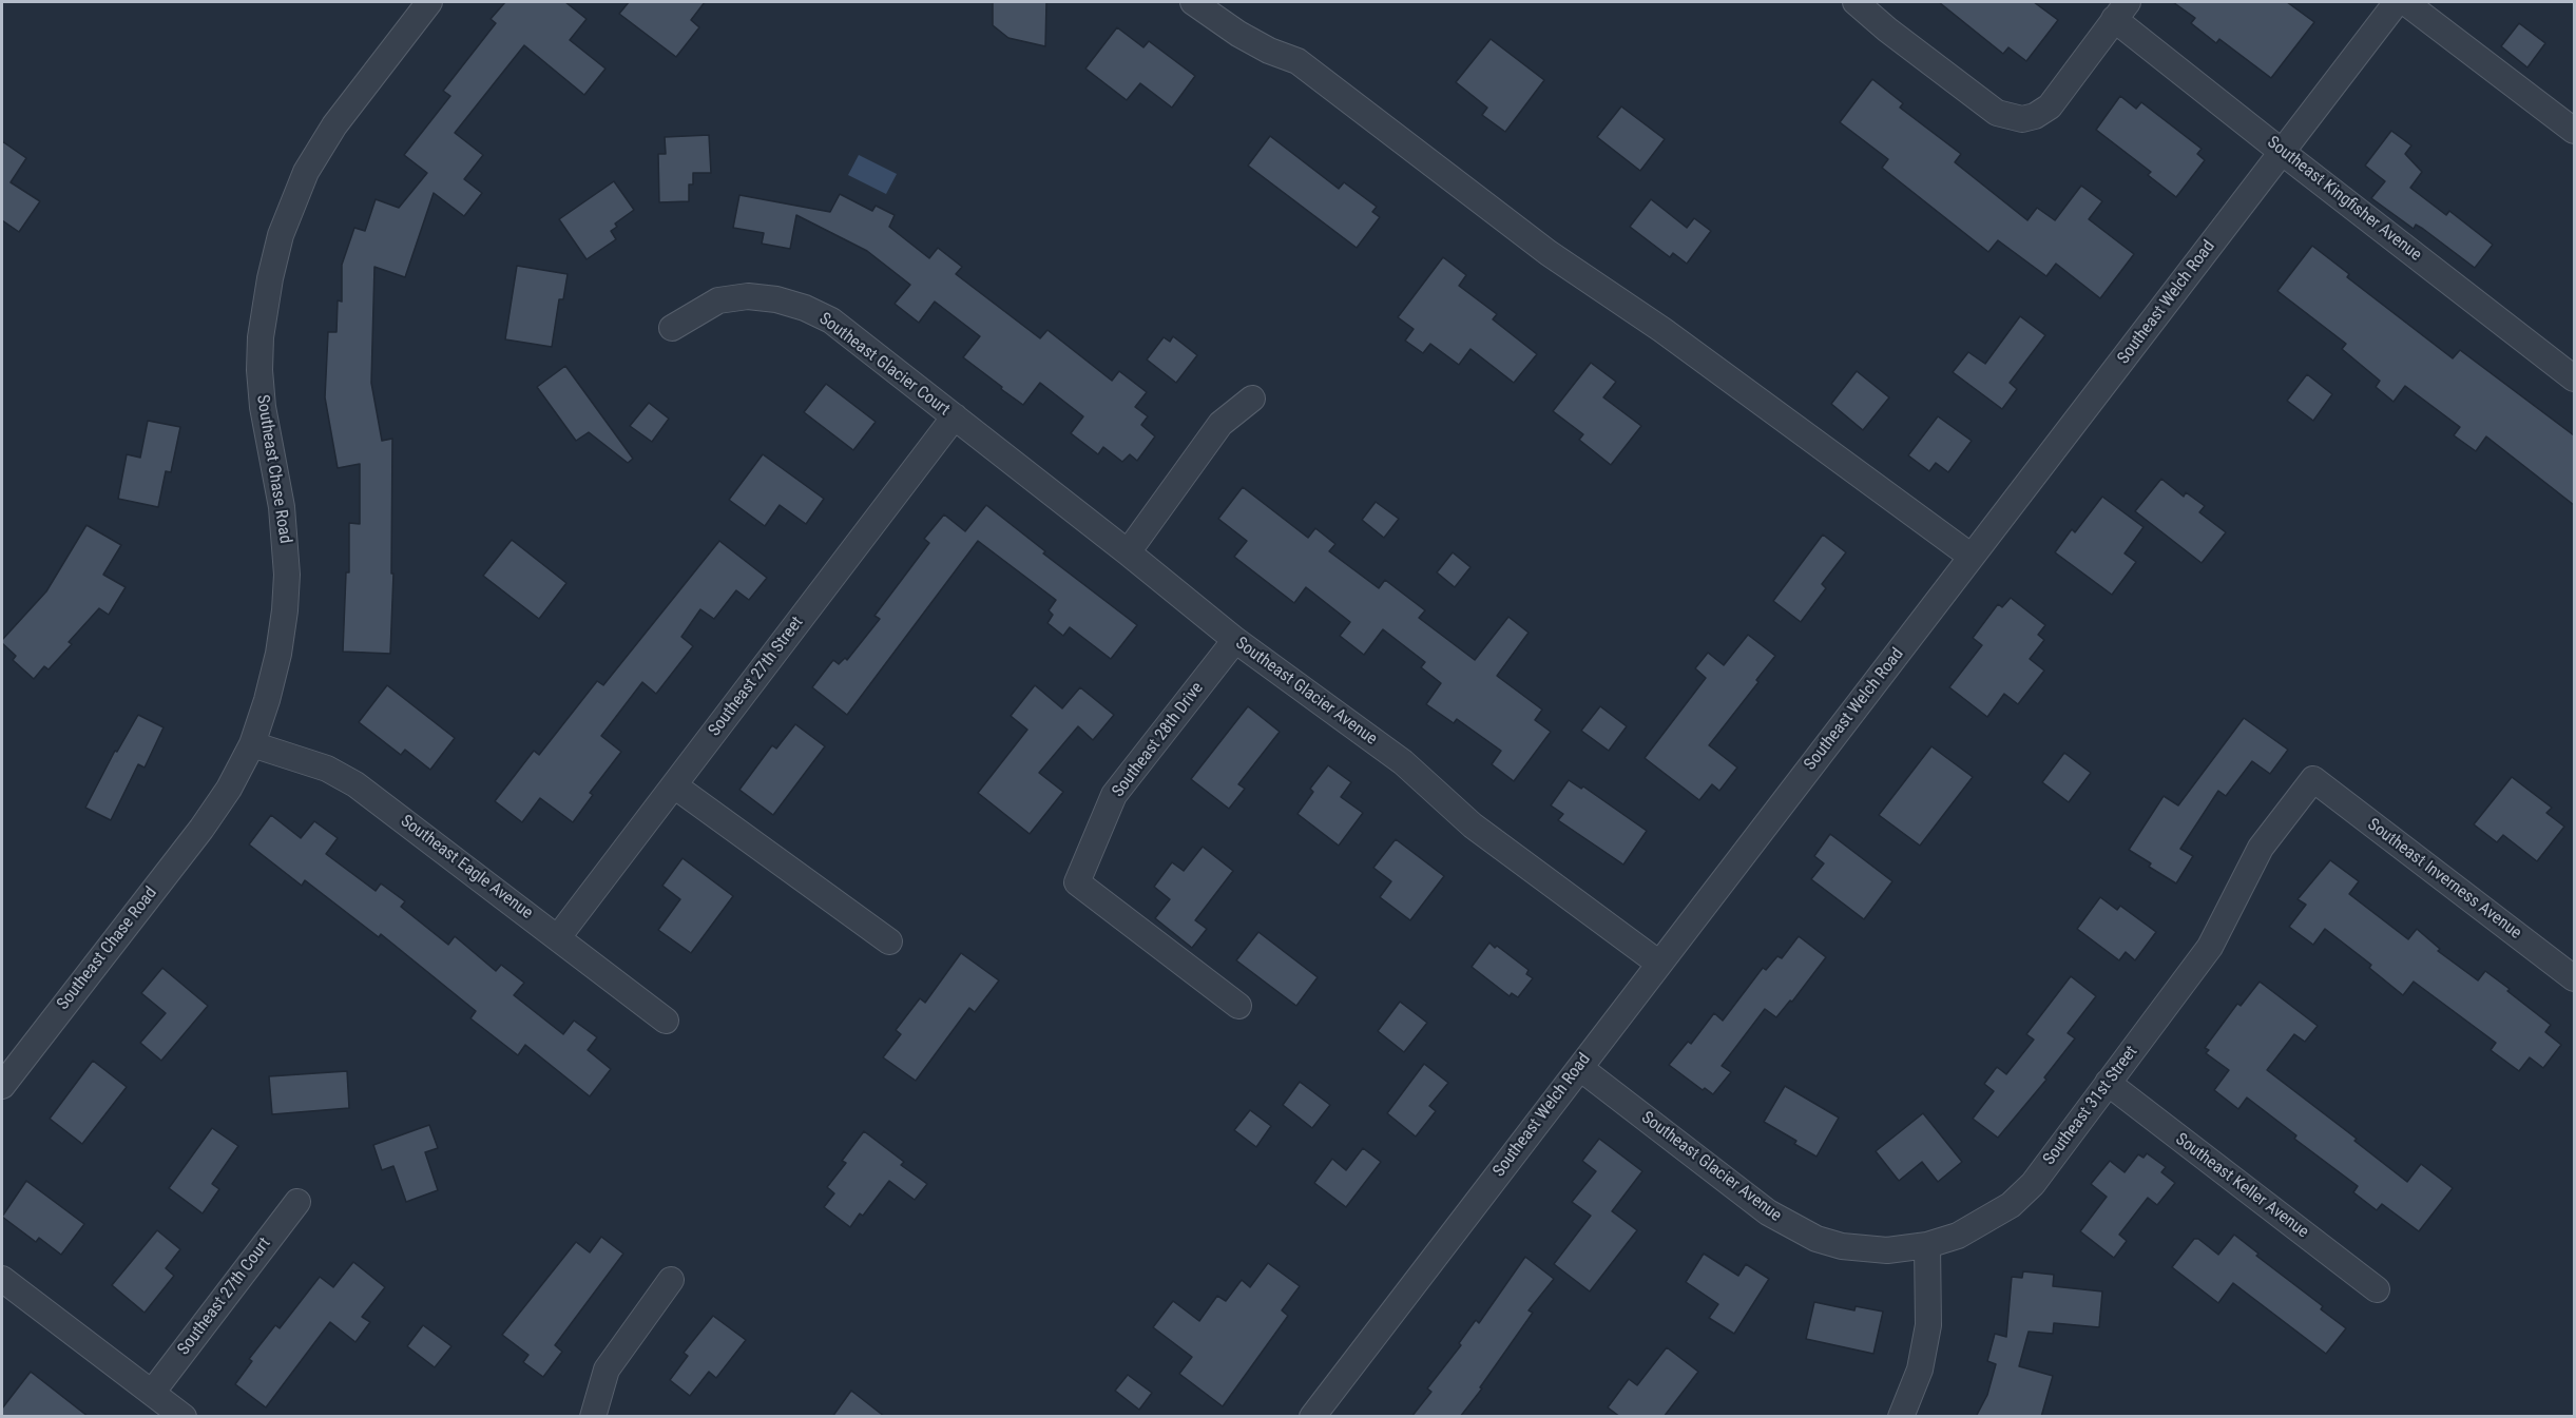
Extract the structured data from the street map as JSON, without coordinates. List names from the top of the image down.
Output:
{
  "streets": {
    "street": [
      "Southeast Kingfisher Avenue",
      "Southeast Welch Road",
      "Southeast Glacier Court",
      "Southeast Chase Road",
      "Southeast 27th Street",
      "Southeast Glacier Avenue",
      "Southeast 28th Drive",
      "Southeast Eagle Avenue",
      "Southeast Inverness Avenue",
      "Southeast 31st Street",
      "Southeast Keller Avenue",
      "Southeast 27th Court"
    ]
  },
  "crossings": [
    ["Southeast Kingfisher Avenue", "Southeast Welch Road"],
    ["Southeast Welch Road", "Southeast Glacier Avenue"],
    ["Southeast Glacier Court", "Southeast 27th Street"],
    ["Southeast Glacier Court", "Southeast Glacier Avenue"],
    ["Southeast Chase Road", "Southeast Eagle Avenue"],
    ["Southeast 27th Street", "Southeast Glacier Avenue"],
    ["Southeast 27th Street", "Southeast Eagle Avenue"],
    ["Southeast Glacier Avenue", "Southeast 28th Drive"],
    ["Southeast Glacier Avenue", "Southeast 31st Street"],
    ["Southeast Inverness Avenue", "Southeast 31st Street"],
    ["Southeast 31st Street", "Southeast Keller Avenue"]
  ]
}
